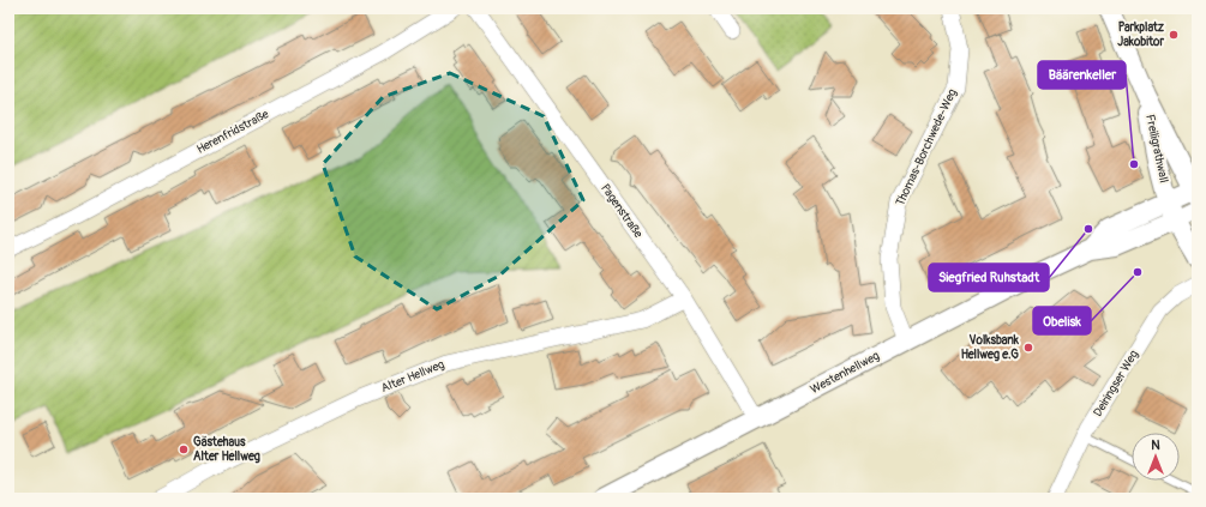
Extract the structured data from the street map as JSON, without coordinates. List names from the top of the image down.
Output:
{
  "streets": {
    "street": [
      "Herenfridstraße",
      "Thomas-Borchwede-Weg",
      "Freiligrathwall",
      "Pagenstraße",
      "Westenhellweg",
      "Alter Hellweg",
      "Deiringser Weg"
    ]
  },
  "crossings": [
    ["Thomas-Borchwede-Weg", "Westenhellweg"],
    ["Freiligrathwall", "Westenhellweg"],
    ["Pagenstraße", "Westenhellweg"],
    ["Pagenstraße", "Alter Hellweg"]
  ],
  "places": [
    "Parkplatz Jakobitor",
    "Bäärenkeller",
    "Siegfried Ruhstadt",
    "Obelisk",
    "Volksbank Hellweg e.G",
    "Gästehaus Alter Hellweg"
  ],
  "north": "top"
}
